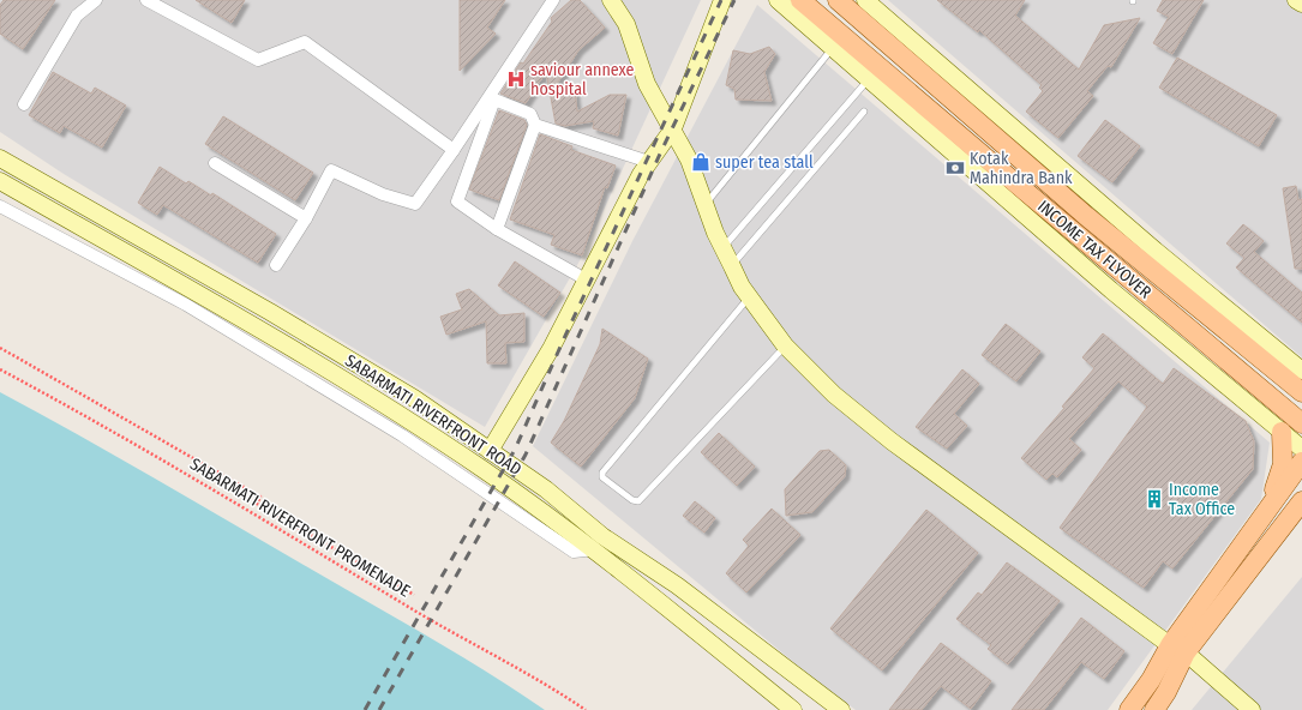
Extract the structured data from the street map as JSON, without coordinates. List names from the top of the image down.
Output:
{
  "streets": {
    "main road": ["INCOME TAX FLYOVER", "SABARMATI RIVERFRONT ROAD"],
    "path": ["SABARMATI RIVERFRONT PROMENADE"]
  },
  "places": {
    "hospital": ["saviour annexe hospital"],
    "shop": ["super tea stall"],
    "bank": ["Kotak Mahindra Bank"],
    "building": ["Income Tax Office"]
  }
}
